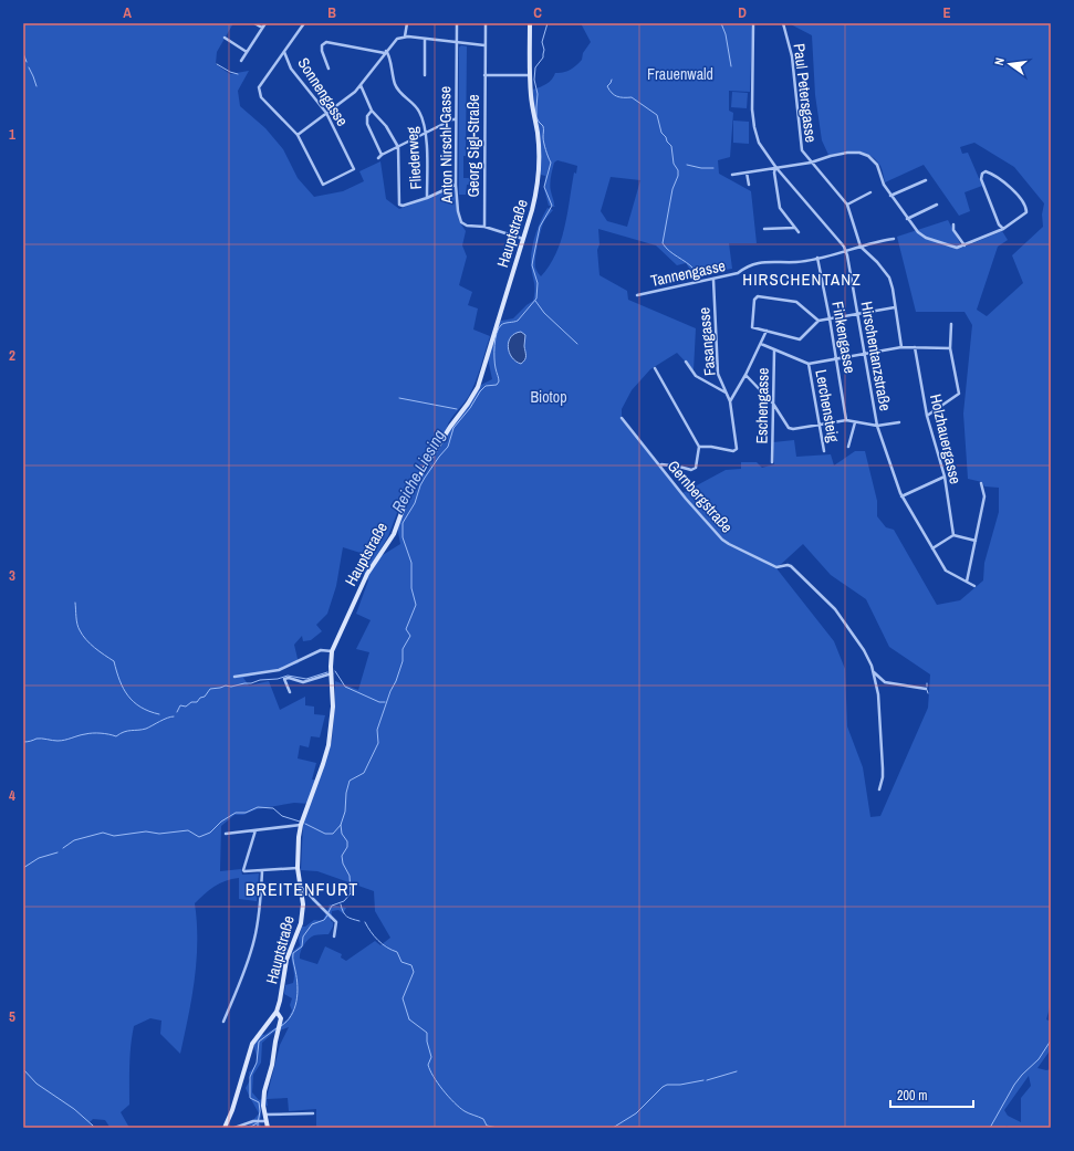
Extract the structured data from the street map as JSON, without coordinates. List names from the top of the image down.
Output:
{
  "streets": {
    "main road": ["Hauptstraße"],
    "street": [
      "Sonnengasse",
      "Paul Petersgasse",
      "Anton Nirschl-Gasse",
      "Georg Sigl-Straße",
      "Fliederweg",
      "Tannengasse",
      "Finkengasse",
      "Fasangasse",
      "Hirschentanzstraße",
      "Eschengasse",
      "Lerchensteig",
      "Holzhauergasse",
      "Gernbergstraße"
    ]
  },
  "crossings": [
    ["Anton Nirschl-Gasse", "Georg Sigl-Straße"],
    ["Tannengasse", "Finkengasse"],
    ["Tannengasse", "Fasangasse"],
    ["Tannengasse", "Hirschentanzstraße"]
  ],
  "districts": ["HIRSCHENTANZ", "BREITENFURT"],
  "water": ["Reiche Liesing"],
  "parks": ["Frauenwald", "Biotop"],
  "scale_bar": "200 m",
  "north": "left",
  "grid": {
    "columns": [
      "A",
      "B",
      "C",
      "D",
      "E"
    ],
    "rows": [
      "1",
      "2",
      "3",
      "4",
      "5"
    ]
  }
}
